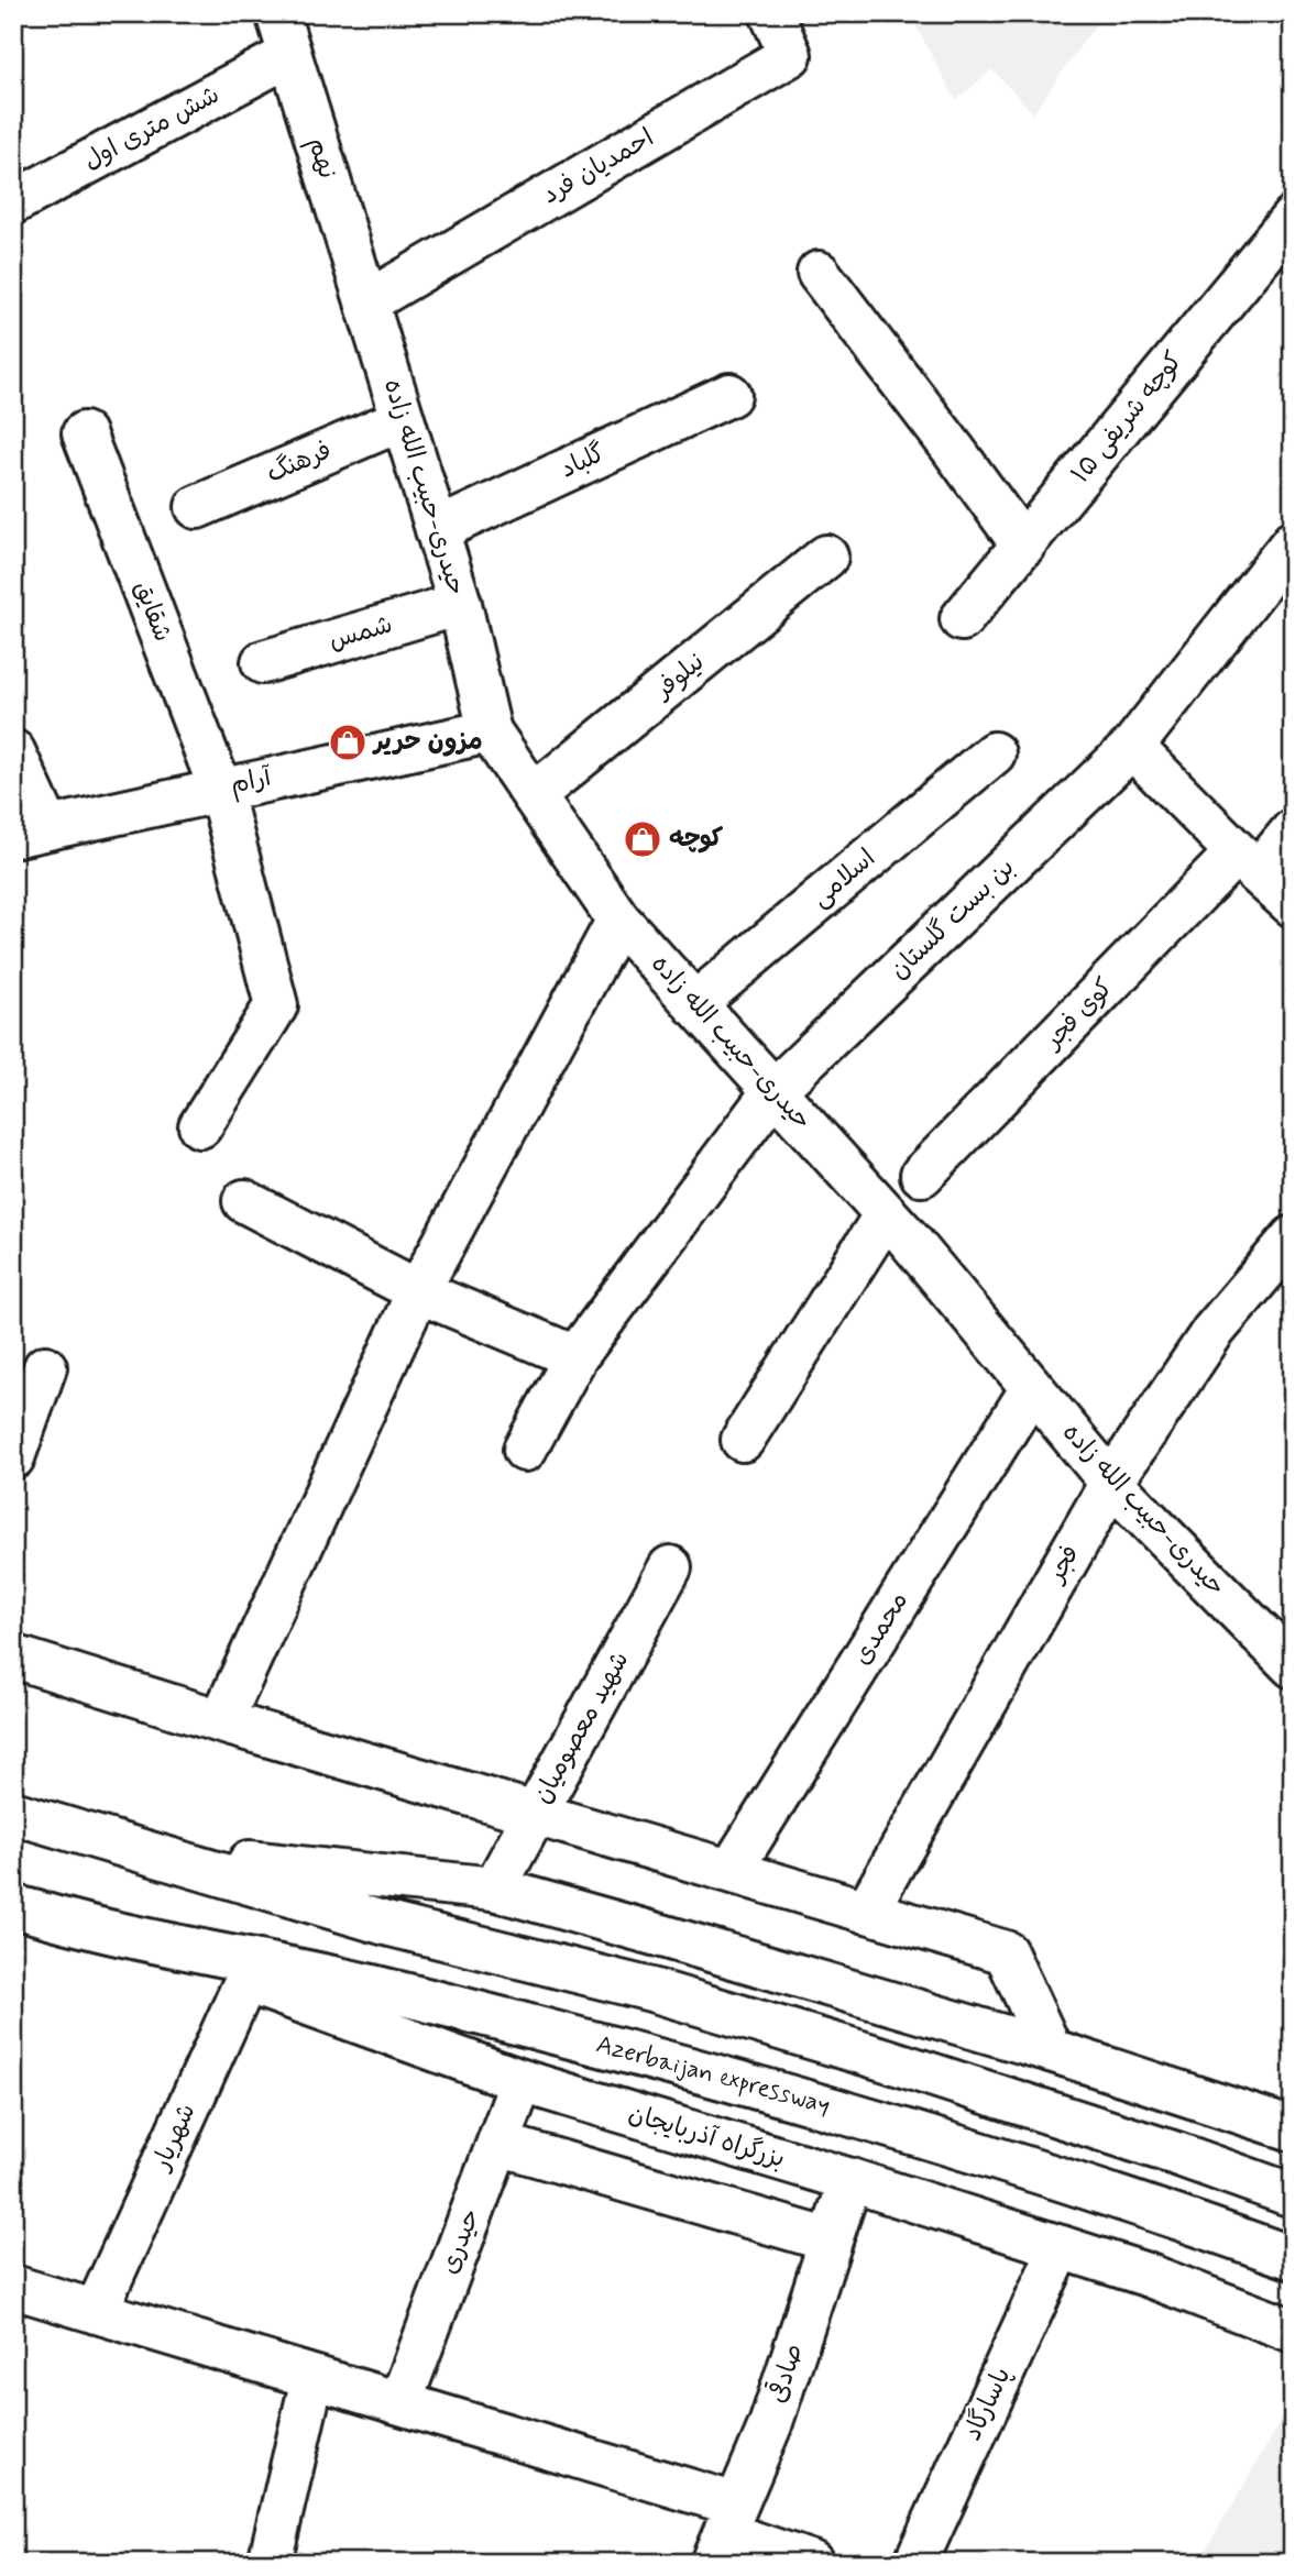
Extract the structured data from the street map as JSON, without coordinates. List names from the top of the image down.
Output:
{
  "streets": {
    "main road": [
      "شش متری اول",
      "نهم",
      "احمدیان فرد",
      "کوچه شریفی ۱۵",
      "گلباد",
      "فرهنگ",
      "حیدری-حبیب الله زاده",
      "شقایق",
      "شمس",
      "نیلوفر",
      "آرام",
      "اسلامی",
      "بن بست گلستان",
      "کوی فجر",
      "فجر",
      "محمدی",
      "شهید معصومیان",
      "Azerbaijan expressway",
      "شهریار",
      "بزرگراه آذربایجان",
      "حیدری",
      "صادقی",
      "پاسارگاد"
    ]
  },
  "crossings": [
    ["شش متری اول", "نهم"],
    ["نهم", "احمدیان فرد"],
    ["نهم", "حیدری-حبیب الله زاده"],
    ["احمدیان فرد", "حیدری-حبیب الله زاده"],
    ["گلباد", "حیدری-حبیب الله زاده"],
    ["فرهنگ", "حیدری-حبیب الله زاده"],
    ["حیدری-حبیب الله زاده", "شمس"],
    ["حیدری-حبیب الله زاده", "نیلوفر"],
    ["حیدری-حبیب الله زاده", "آرام"],
    ["حیدری-حبیب الله زاده", "اسلامی"],
    ["حیدری-حبیب الله زاده", "بن بست گلستان"],
    ["حیدری-حبیب الله زاده", "فجر"],
    ["حیدری-حبیب الله زاده", "محمدی"],
    ["شقایق", "آرام"],
    ["Azerbaijan expressway", "شهریار"],
    ["Azerbaijan expressway", "بزرگراه آذربایجان"],
    ["شهریار", "بزرگراه آذربایجان"],
    ["بزرگراه آذربایجان", "حیدری"],
    ["بزرگراه آذربایجان", "صادقی"],
    ["بزرگراه آذربایجان", "پاسارگاد"]
  ],
  "places": {
    "shop": ["مزون حریر", "کوچه"]
  }
}
